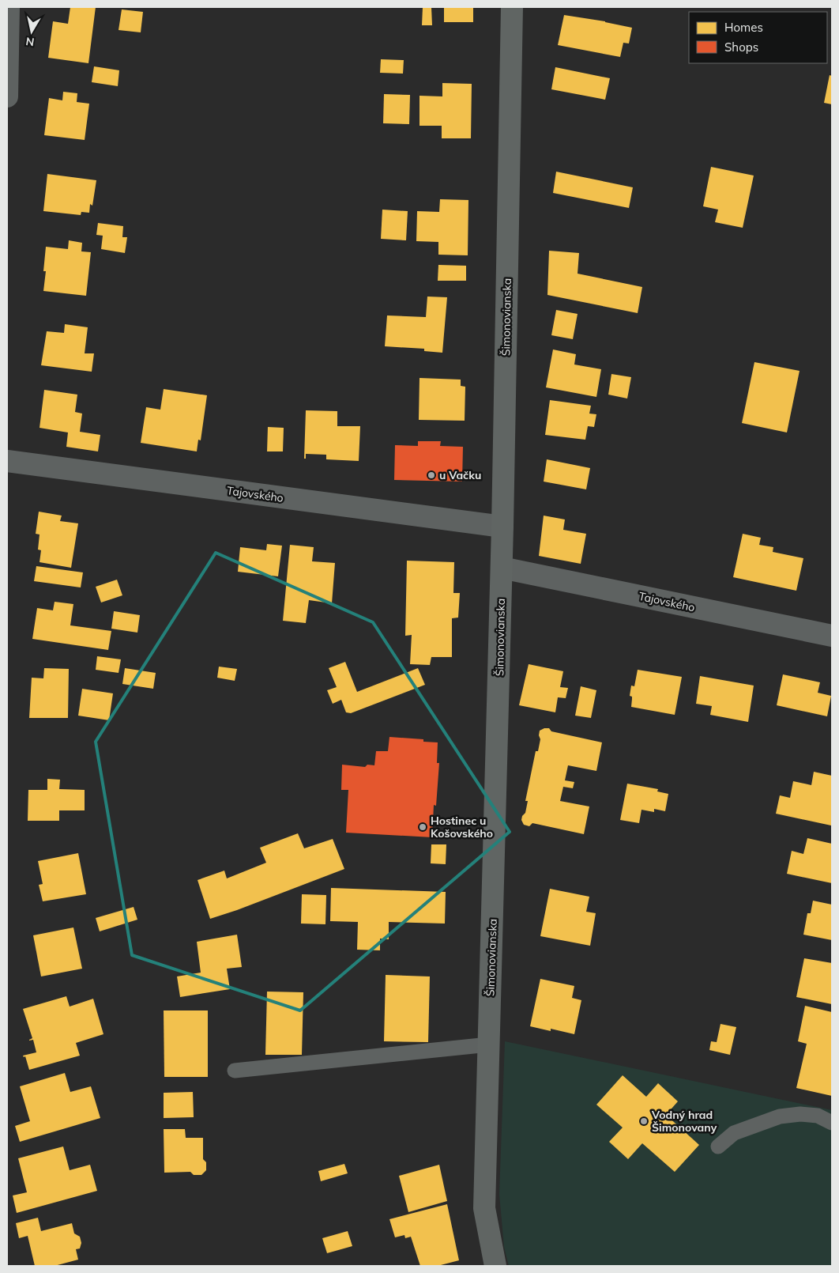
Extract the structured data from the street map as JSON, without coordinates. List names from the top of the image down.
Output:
{
  "streets": {
    "street": ["Šimonovianska", "Tajovského"]
  },
  "crossings": [
    ["Šimonovianska", "Tajovského"]
  ],
  "places": ["u Vačku", "Hostinec u Košovského", "Vodný hrad Šimonovany"],
  "legend": ["Homes", "Shops"],
  "north": "bottom"
}
